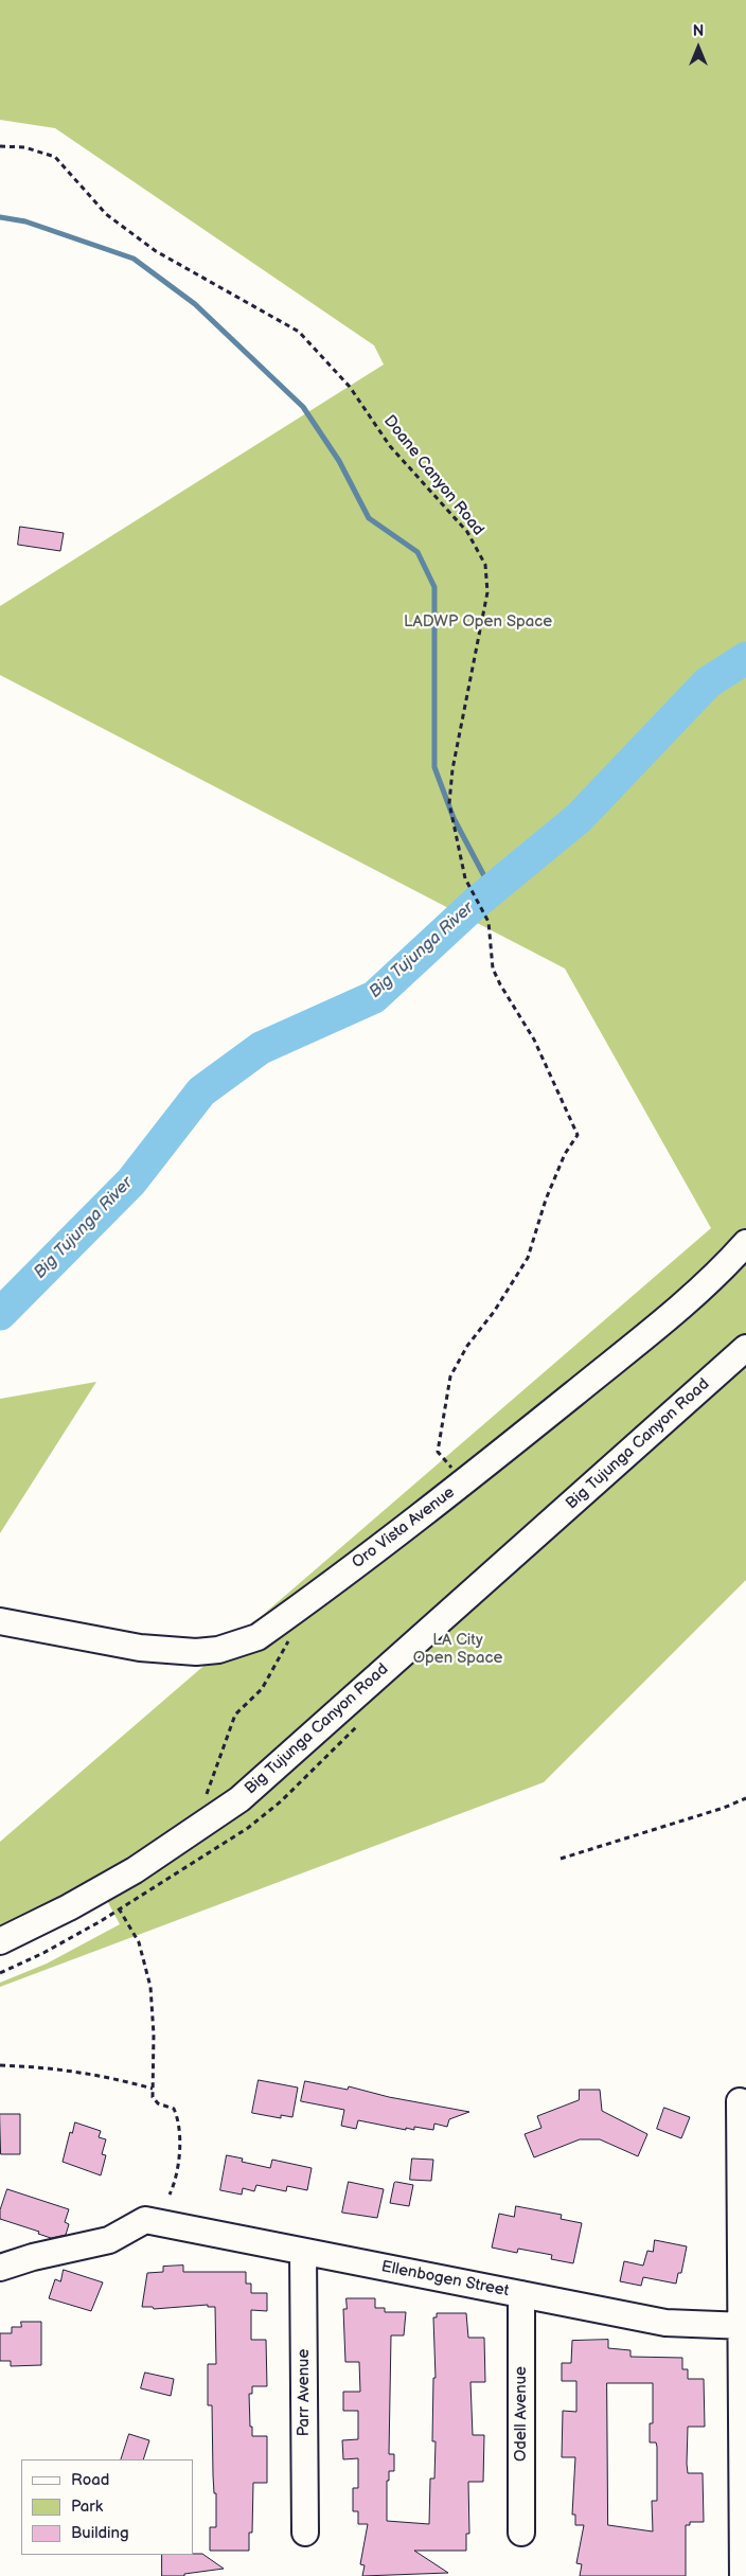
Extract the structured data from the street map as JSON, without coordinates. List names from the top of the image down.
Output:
{
  "streets": {
    "street": [
      "Big Tujunga Canyon Road",
      "Oro Vista Avenue",
      "Ellenbogen Street",
      "Parr Avenue",
      "Odell Avenue"
    ],
    "path": ["Doane Canyon Road"]
  },
  "crossings": [
    ["Doane Canyon Road", "Oro Vista Avenue"],
    ["Ellenbogen Street", "Parr Avenue"],
    ["Ellenbogen Street", "Odell Avenue"]
  ],
  "water": ["Big Tujunga River"],
  "parks": ["LADWP Open Space", "LA City Open Space"],
  "legend": ["Road", "Park", "Building"],
  "north": "top"
}
